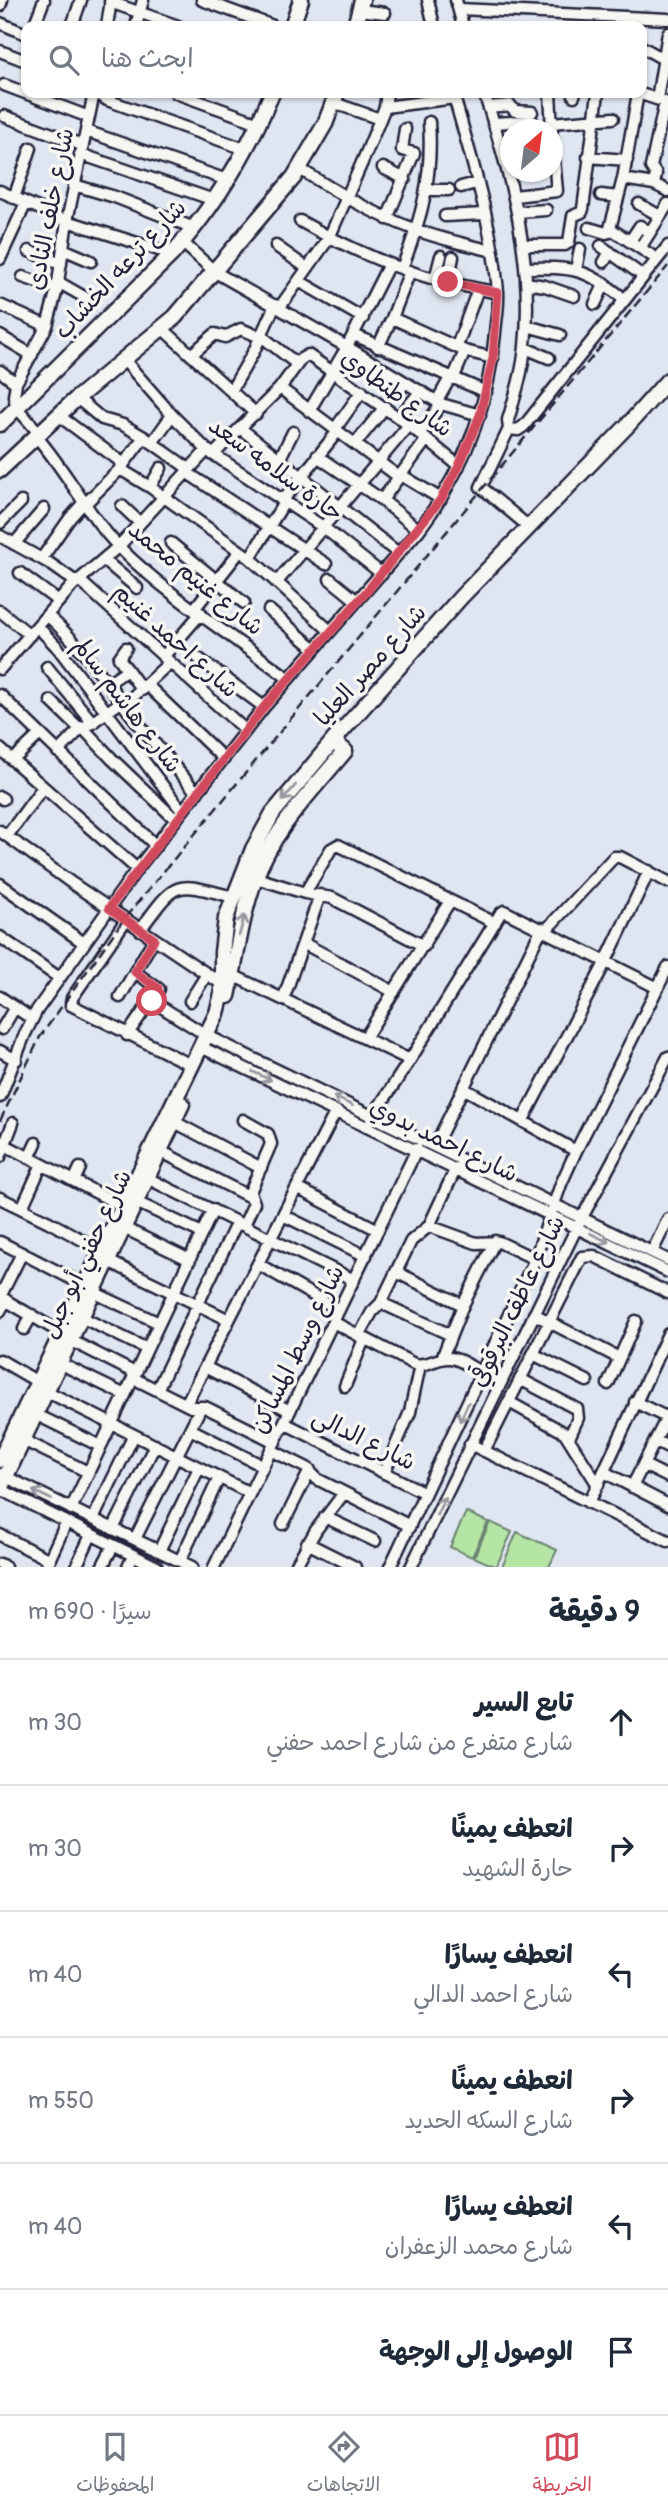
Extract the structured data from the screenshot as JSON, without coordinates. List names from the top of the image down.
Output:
{
  "streets": {
    "street": [
      "شارع خلف النادى",
      "شارع ترعه الخشاب",
      "شارع طنطاوي",
      "حارة سلامه سعد",
      "شارع غنيم محمد",
      "شارع احمد غنيم",
      "شارع مصر العليا",
      "شارع هاشم سالم",
      "شارع احمد بدوي",
      "شارع حفني أبو جبل",
      "شارع عاطف البرقوقي",
      "شارع وسط المساكن",
      "شارع الدالى"
    ]
  },
  "crossings": [
    ["شارع ترعه الخشاب", "شارع غنيم محمد"],
    ["شارع مصر العليا", "شارع احمد بدوي"],
    ["شارع مصر العليا", "شارع حفني أبو جبل"],
    ["شارع احمد بدوي", "شارع حفني أبو جبل"],
    ["شارع احمد بدوي", "شارع عاطف البرقوقي"],
    ["شارع احمد بدوي", "شارع وسط المساكن"],
    ["شارع عاطف البرقوقي", "شارع الدالى"],
    ["شارع وسط المساكن", "شارع الدالى"]
  ],
  "north": "top right",
  "page": {
    "search": "ابحث هنا",
    "heading": ["9 دقيقة", "سيرًا · 690 m"],
    "list": [
      ["تابع السير", "شارع متفرع من شارع احمد حفني", "30 m"],
      ["انعطف يمينًا", "حارة الشهيد", "30 m"],
      ["انعطف يسارًا", "شارع احمد الدالي", "40 m"],
      ["انعطف يمينًا", "شارع السكه الحديد", "550 m"],
      ["انعطف يسارًا", "شارع محمد الزعفران", "40 m"],
      "الوصول إلى الوجهة"
    ],
    "nav": ["الخريطة", "الاتجاهات", "المحفوظات"]
  }
}
